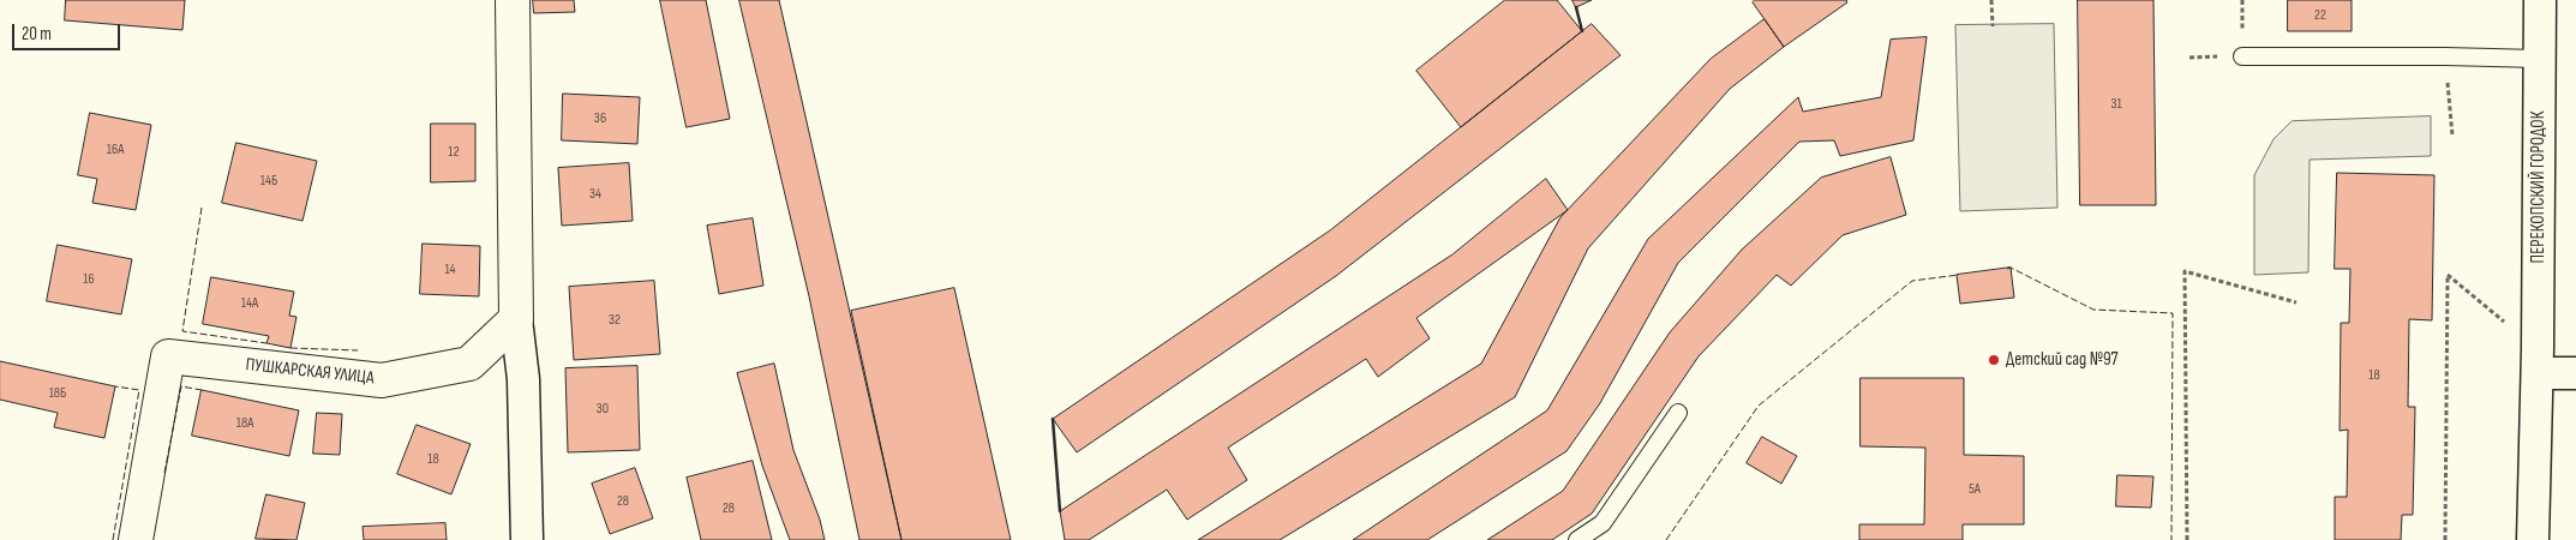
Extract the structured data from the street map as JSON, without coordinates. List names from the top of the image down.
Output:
{
  "streets": {
    "street": ["ПЕРЕКОПСКИЙ ГОРОДОК", "ПУШКАРСКАЯ УЛИЦА"]
  },
  "places": ["Детский сад №97"],
  "house_numbers": [
    "22",
    "31",
    "36",
    "16А",
    "12",
    "14Б",
    "34",
    "14",
    "16",
    "14А",
    "32",
    "18",
    "18Б",
    "30",
    "18А",
    "18",
    "5А",
    "28",
    "28"
  ],
  "scale_bar": "20 m"
}
